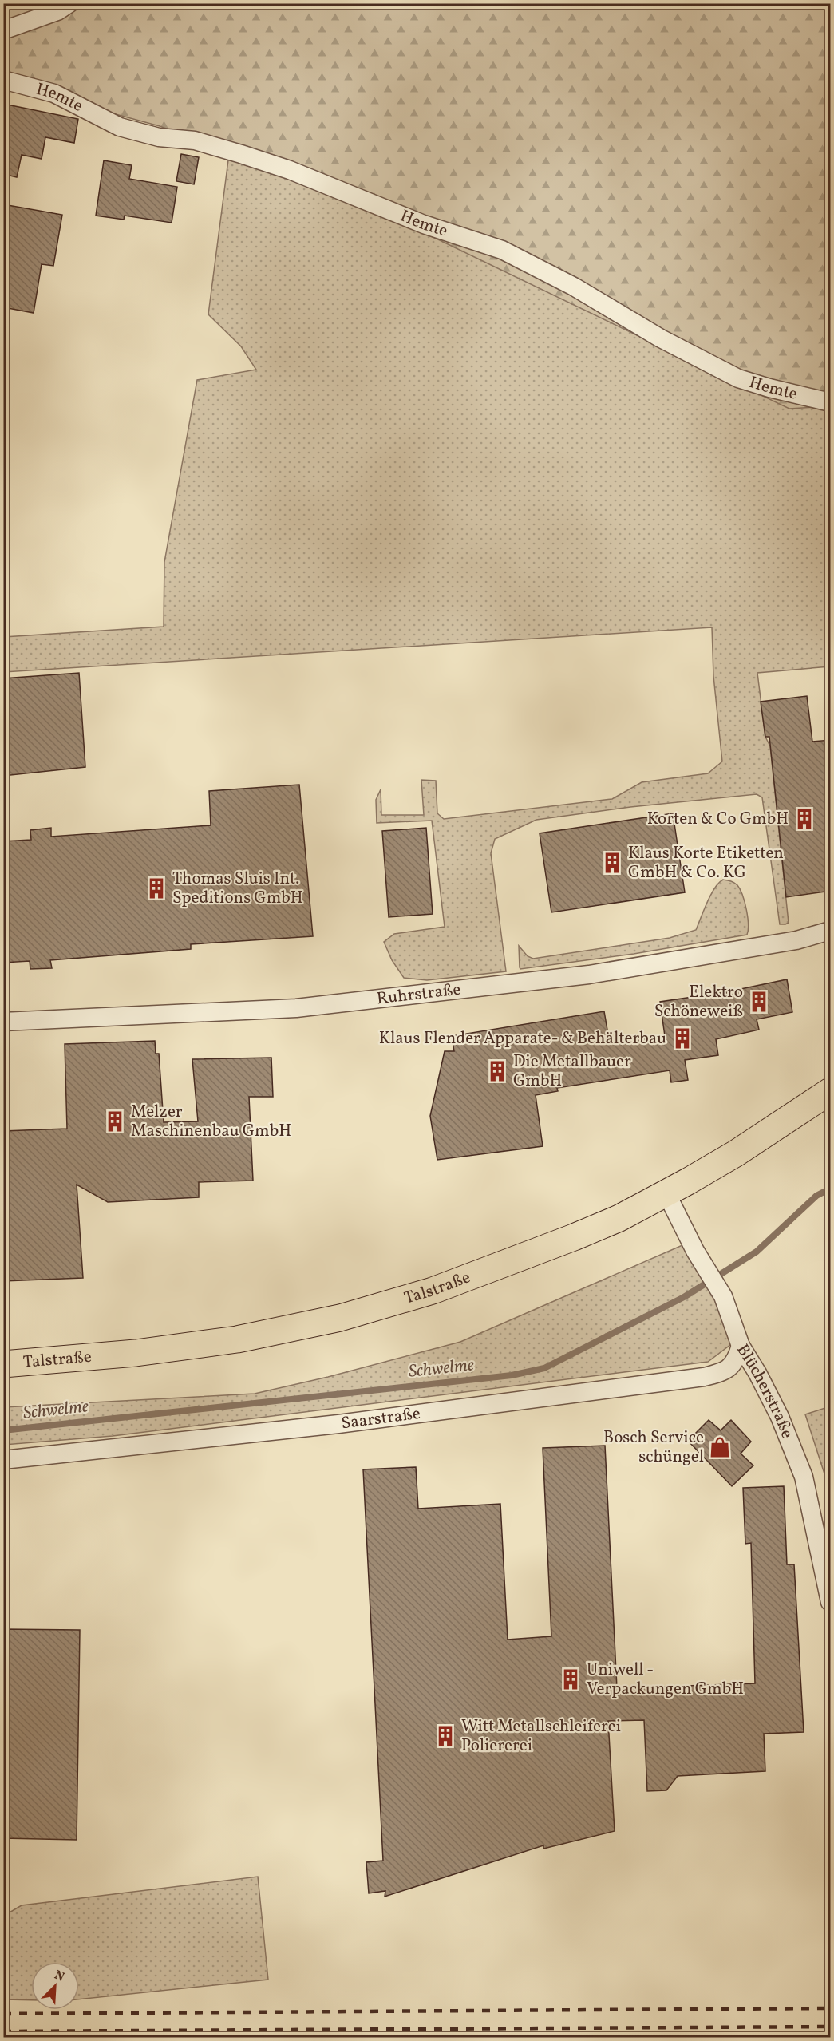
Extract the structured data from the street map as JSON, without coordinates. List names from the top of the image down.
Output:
{
  "streets": {
    "main road": ["Talstraße"],
    "street": [
      "Hemte",
      "Ruhrstraße",
      "Blücherstraße",
      "Saarstraße"
    ]
  },
  "crossings": [
    ["Talstraße", "Blücherstraße"],
    ["Blücherstraße", "Saarstraße"]
  ],
  "water": ["Schwelme"],
  "places": {
    "building": [
      "Korten & Co GmbH",
      "Klaus Korte Etiketten GmbH & Co. KG",
      "Thomas Sluis Int. Speditions GmbH",
      "Elektro Schöneweiß",
      "Klaus Flender Apparate- & Behälterbau",
      "Die Metallbauer GmbH",
      "Melzer Maschinenbau GmbH",
      "Uniwell - Verpackungen GmbH",
      "Witt Metallschleiferei Poliererei"
    ],
    "shop": ["Bosch Service schüngel"]
  },
  "north": "top right"
}
